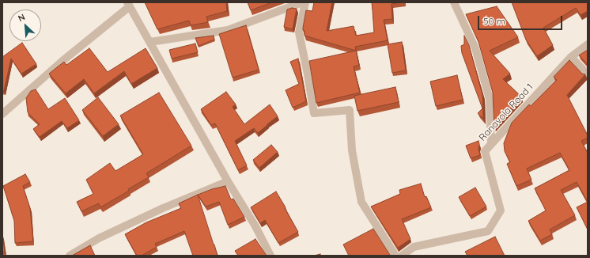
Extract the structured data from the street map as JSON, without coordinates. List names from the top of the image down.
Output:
{
  "streets": {
    "street": ["Ranavola Road 1"]
  },
  "scale_bar": "50 m",
  "north": "top left"
}
